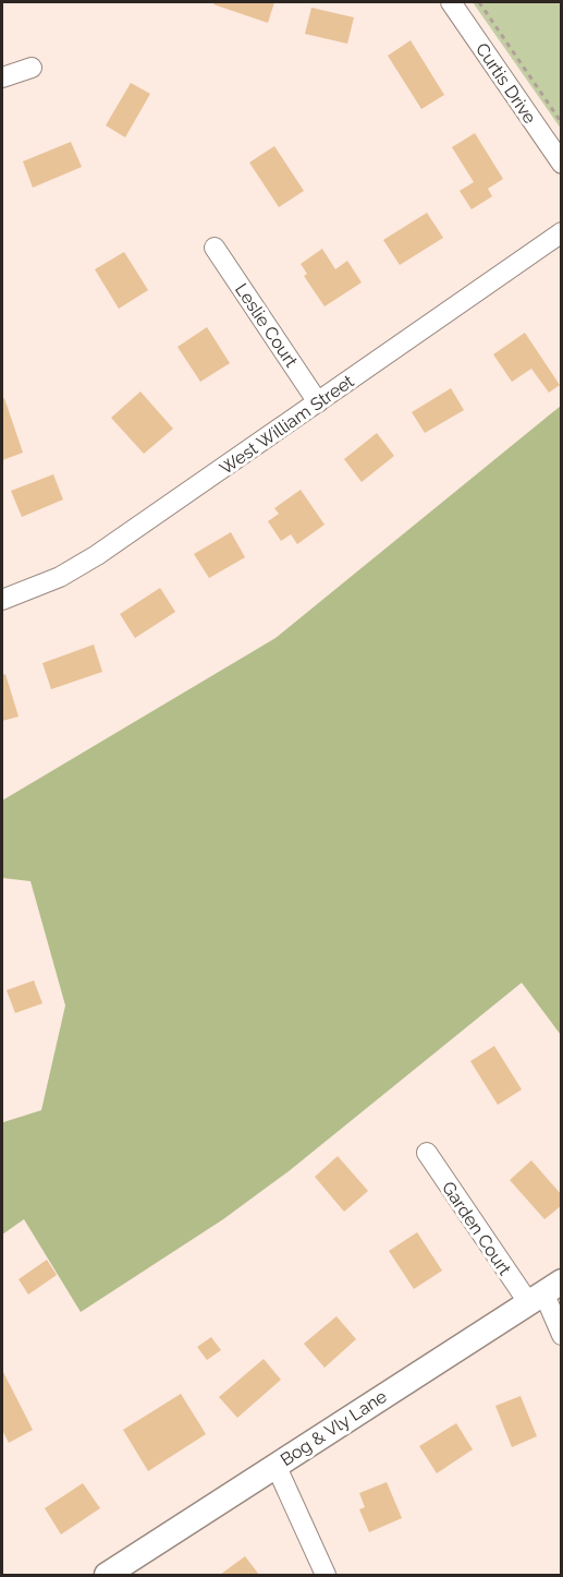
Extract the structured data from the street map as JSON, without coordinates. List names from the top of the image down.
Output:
{
  "streets": {
    "street": [
      "Curtis Drive",
      "Leslie Court",
      "West William Street",
      "Garden Court",
      "Bog & Vly Lane"
    ]
  },
  "crossings": [
    ["Leslie Court", "West William Street"],
    ["Garden Court", "Bog & Vly Lane"]
  ]
}
